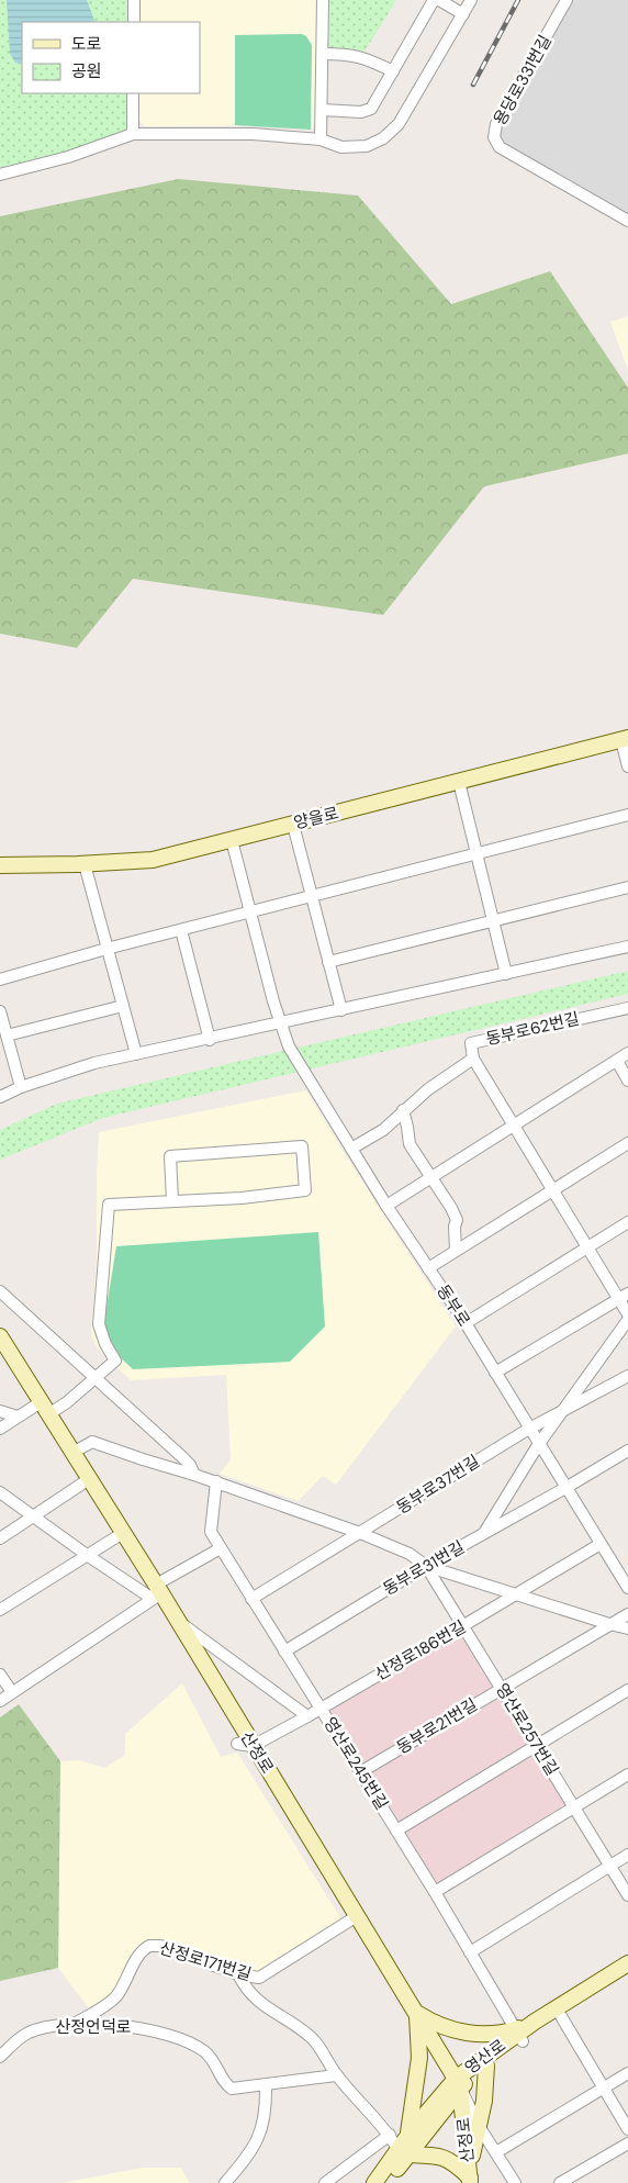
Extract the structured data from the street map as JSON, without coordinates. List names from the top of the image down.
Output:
{
  "streets": {
    "street": [
      "용당로331번길",
      "양을로",
      "동부로62번길",
      "동부로",
      "동부로37번길",
      "동부로31번길",
      "산정로186번길",
      "동부로21번길",
      "영산로257번길",
      "산정로",
      "영산로245번길",
      "산정로171번길",
      "산정언덕로",
      "영산로"
    ]
  },
  "crossings": [
    ["양을로", "동부로"],
    ["동부로62번길", "동부로"],
    ["동부로", "동부로37번길"],
    ["동부로", "동부로31번길"],
    ["동부로", "산정로186번길"],
    ["동부로37번길", "영산로245번길"],
    ["동부로31번길", "영산로257번길"],
    ["동부로31번길", "영산로245번길"],
    ["산정로186번길", "영산로257번길"],
    ["산정로186번길", "산정로"],
    ["산정로186번길", "영산로245번길"],
    ["동부로21번길", "영산로257번길"],
    ["동부로21번길", "영산로245번길"],
    ["산정로", "산정로171번길"],
    ["산정로", "영산로"],
    ["영산로245번길", "영산로"],
    ["산정로171번길", "산정언덕로"]
  ],
  "legend": ["도로", "공원"]
}
